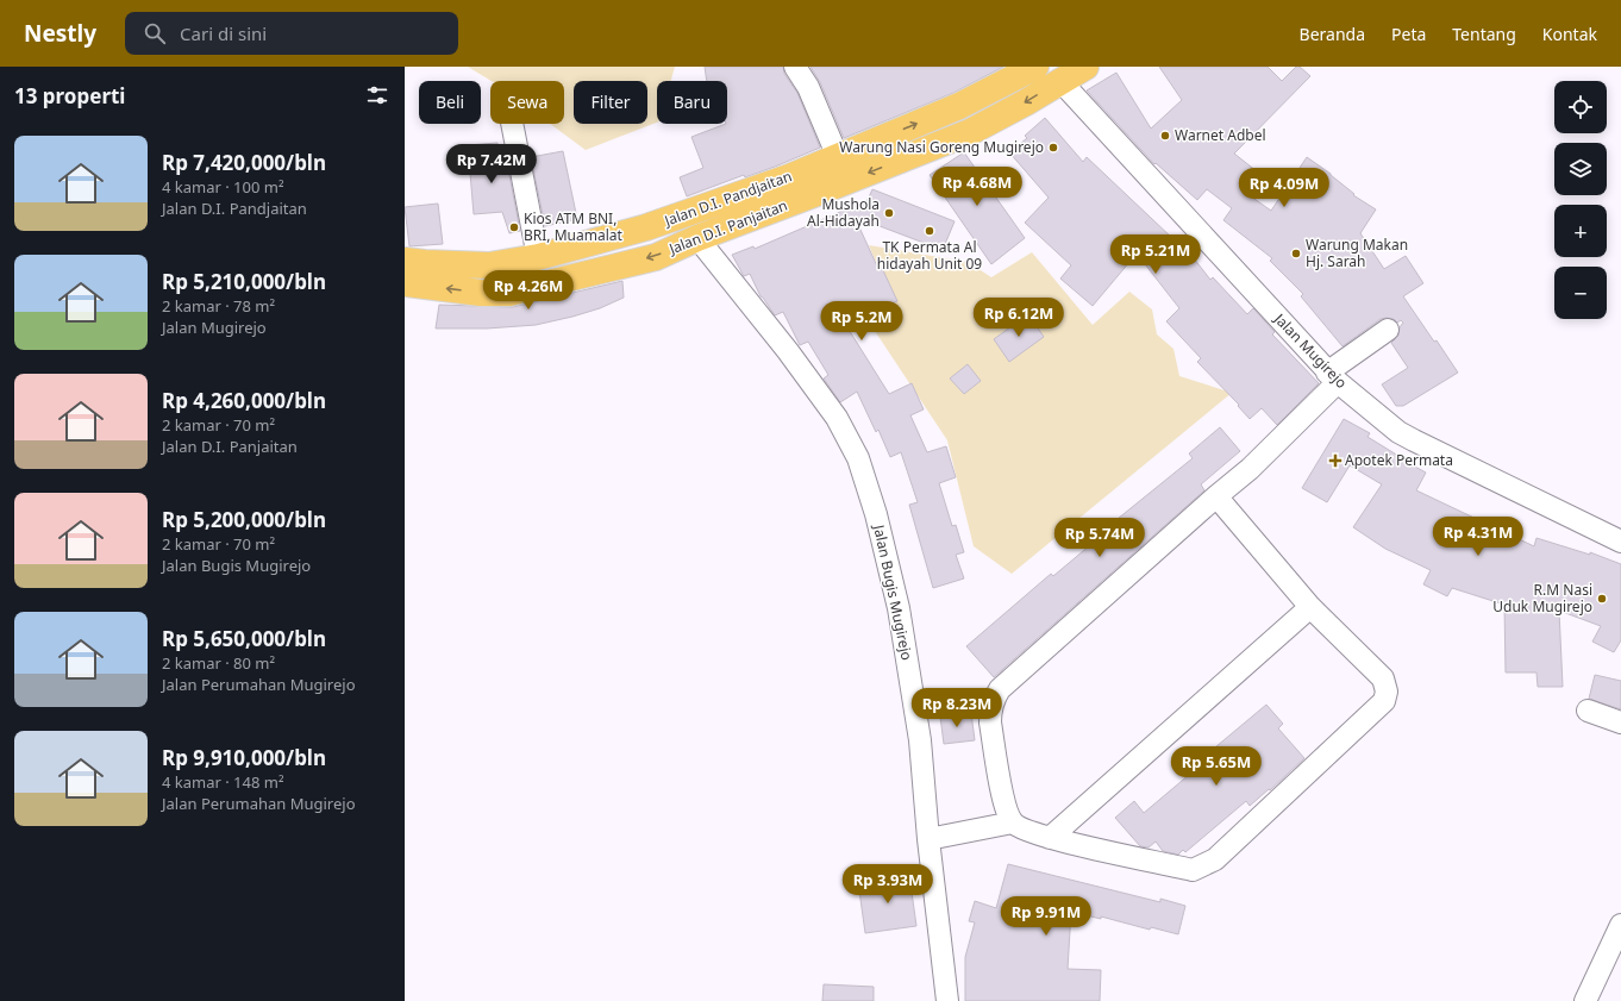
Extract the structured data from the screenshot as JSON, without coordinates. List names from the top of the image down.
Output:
{
  "streets": {
    "highway": ["Jalan D.I. Pandjaitan", "Jalan D.I. Panjaitan"],
    "street": ["Jalan Mugirejo", "Jalan Bugis Mugirejo"]
  },
  "crossings": [
    ["Jalan D.I. Panjaitan", "Jalan Mugirejo"],
    ["Jalan D.I. Panjaitan", "Jalan Bugis Mugirejo"]
  ],
  "one_way": ["Jalan D.I. Panjaitan"],
  "places": {
    "other": [
      "Warnet Adbel",
      "Warung Nasi Goreng Mugirejo",
      "Mushola Al-Hidayah",
      "Kios ATM BNI, BRI, Muamalat",
      "TK Permata Al hidayah Unit 09",
      "Warung Makan Hj. Sarah",
      "R.M Nasi Uduk Mugirejo"
    ],
    "health": ["Apotek Permata"]
  },
  "page": {
    "header": "Nestly",
    "search": "Cari di sini",
    "nav": [
      "Beranda",
      "Peta",
      "Tentang",
      "Kontak"
    ],
    "heading": "13 properti",
    "map_buttons": ["+", "−"],
    "chip": [
      "Beli",
      "Sewa",
      "Filter",
      "Baru"
    ],
    "list": [
      {
        "name": "Rp 7,420,000/bln",
        "note": "4 kamar · 100 m² · Jalan D.I. Pandjaitan"
      },
      {
        "name": "Rp 5,210,000/bln",
        "note": "2 kamar · 78 m² · Jalan Mugirejo"
      },
      {
        "name": "Rp 4,260,000/bln",
        "note": "2 kamar · 70 m² · Jalan D.I. Panjaitan"
      },
      {
        "name": "Rp 5,200,000/bln",
        "note": "2 kamar · 70 m² · Jalan Bugis Mugirejo"
      },
      {
        "name": "Rp 5,650,000/bln",
        "note": "2 kamar · 80 m² · Jalan Perumahan Mugirejo"
      },
      {
        "name": "Rp 9,910,000/bln",
        "note": "4 kamar · 148 m² · Jalan Perumahan Mugirejo"
      }
    ],
    "price": [
      "Rp 7.42M",
      "Rp 4.68M",
      "Rp 4.09M",
      "Rp 5.21M",
      "Rp 4.26M",
      "Rp 6.12M",
      "Rp 5.2M",
      "Rp 4.31M",
      "Rp 5.74M",
      "Rp 8.23M",
      "Rp 5.65M",
      "Rp 3.93M",
      "Rp 9.91M"
    ]
  }
}
